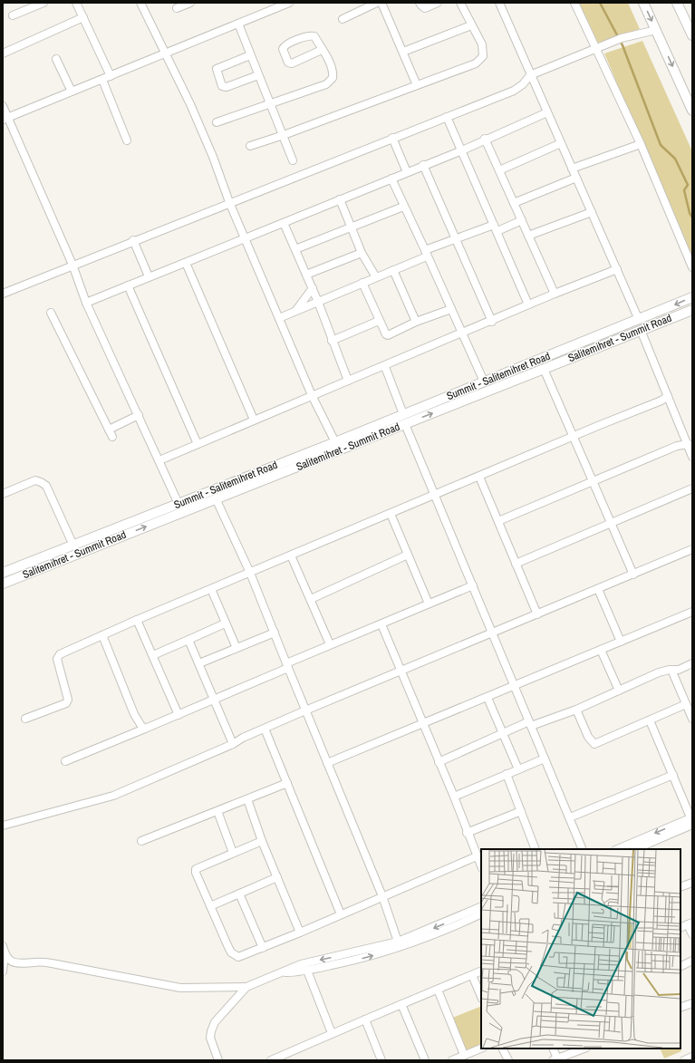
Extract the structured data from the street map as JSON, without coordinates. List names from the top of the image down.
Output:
{
  "streets": {
    "main road": ["Salitemihret - Summit Road", "Summit - Salitemihret Road"]
  },
  "crossings": [
    ["Salitemihret - Summit Road", "Summit - Salitemihret Road"]
  ]
}
